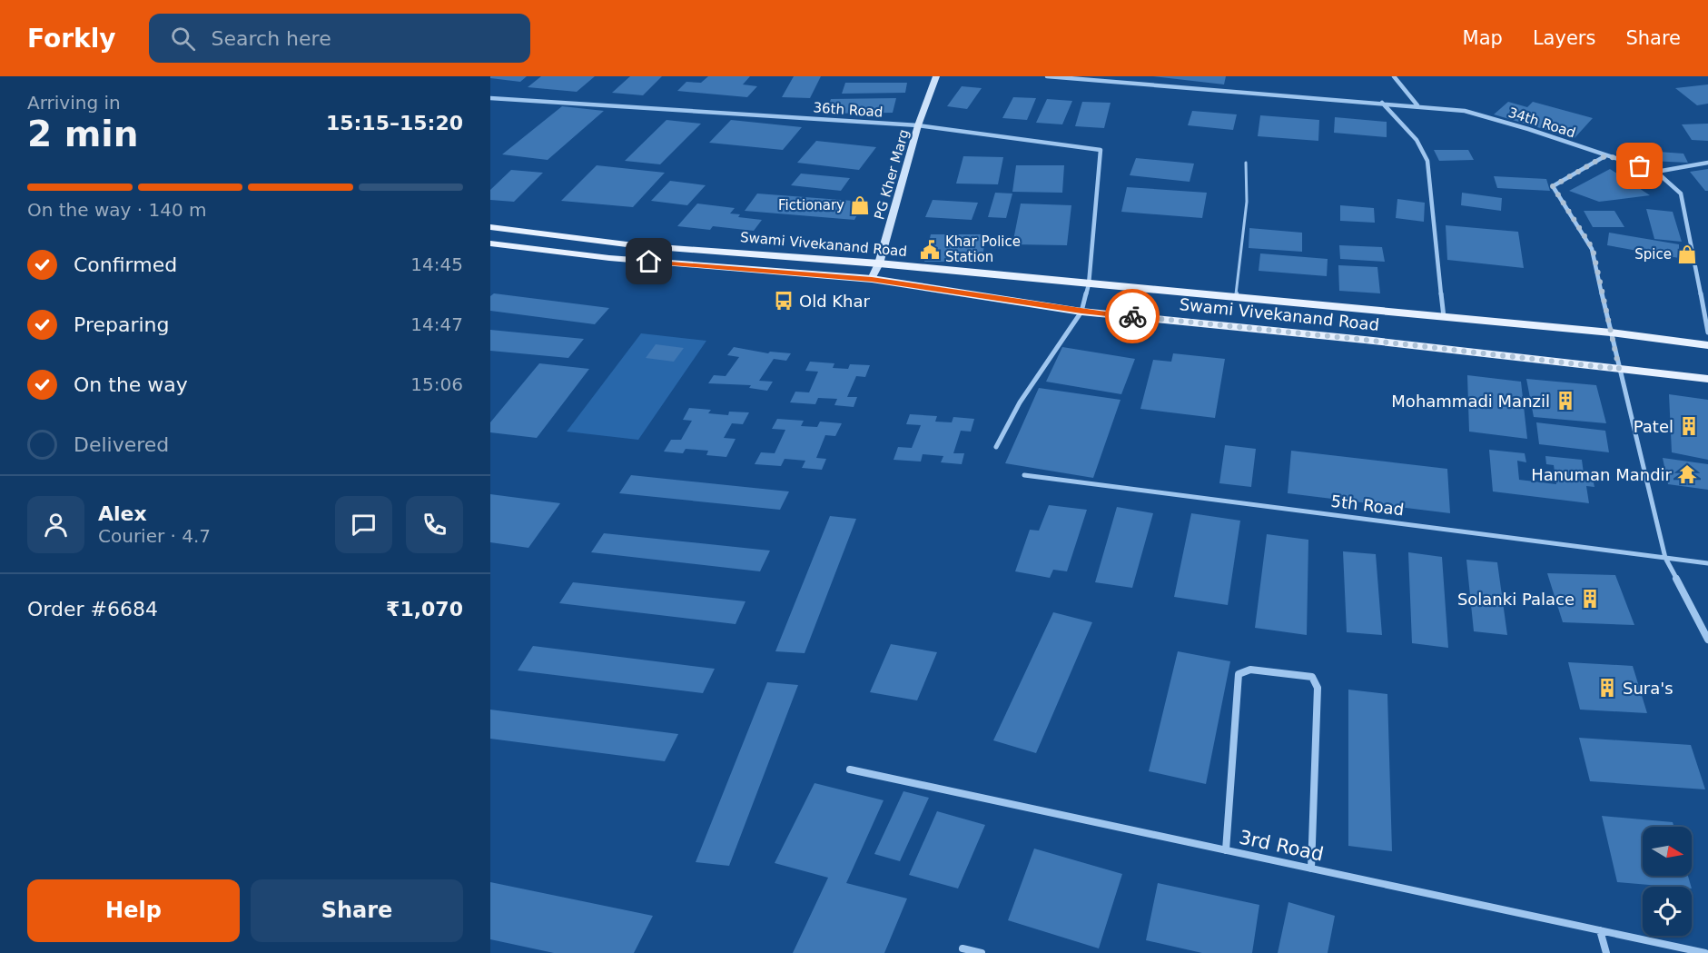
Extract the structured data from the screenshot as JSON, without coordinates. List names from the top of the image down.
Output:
{
  "streets": {
    "main road": ["Swami Vivekanand Road"],
    "street": [
      "36th Road",
      "34th Road",
      "PG Kher Marg",
      "5th Road",
      "3rd Road"
    ]
  },
  "crossings": [
    ["36th Road", "PG Kher Marg"],
    ["36th Road", "Swami Vivekanand Road"],
    ["PG Kher Marg", "Swami Vivekanand Road"]
  ],
  "places": {
    "shop": ["Fictionary", "Spice"],
    "public building": ["Khar Police Station"],
    "bus stop": ["Old Khar"],
    "building": [
      "Mohammadi Manzil",
      "Patel",
      "Solanki Palace",
      "Sura's"
    ],
    "temple": ["Hanuman Mandir"]
  },
  "north": "right",
  "page": {
    "header": "Forkly",
    "search": "Search here",
    "nav": ["Map", "Layers", "Share"],
    "heading": ["2 min", "Arriving in", "15:15–15:20"],
    "panel": [
      "Alex",
      "Courier · 4.7",
      "Order #6684",
      "₹1,070"
    ],
    "bar": "On the way · 140 m",
    "list": [
      ["Confirmed", "14:45"],
      ["Preparing", "14:47"],
      ["On the way", "15:06"],
      "Delivered"
    ],
    "buttons": ["Help", "Share"]
  }
}
